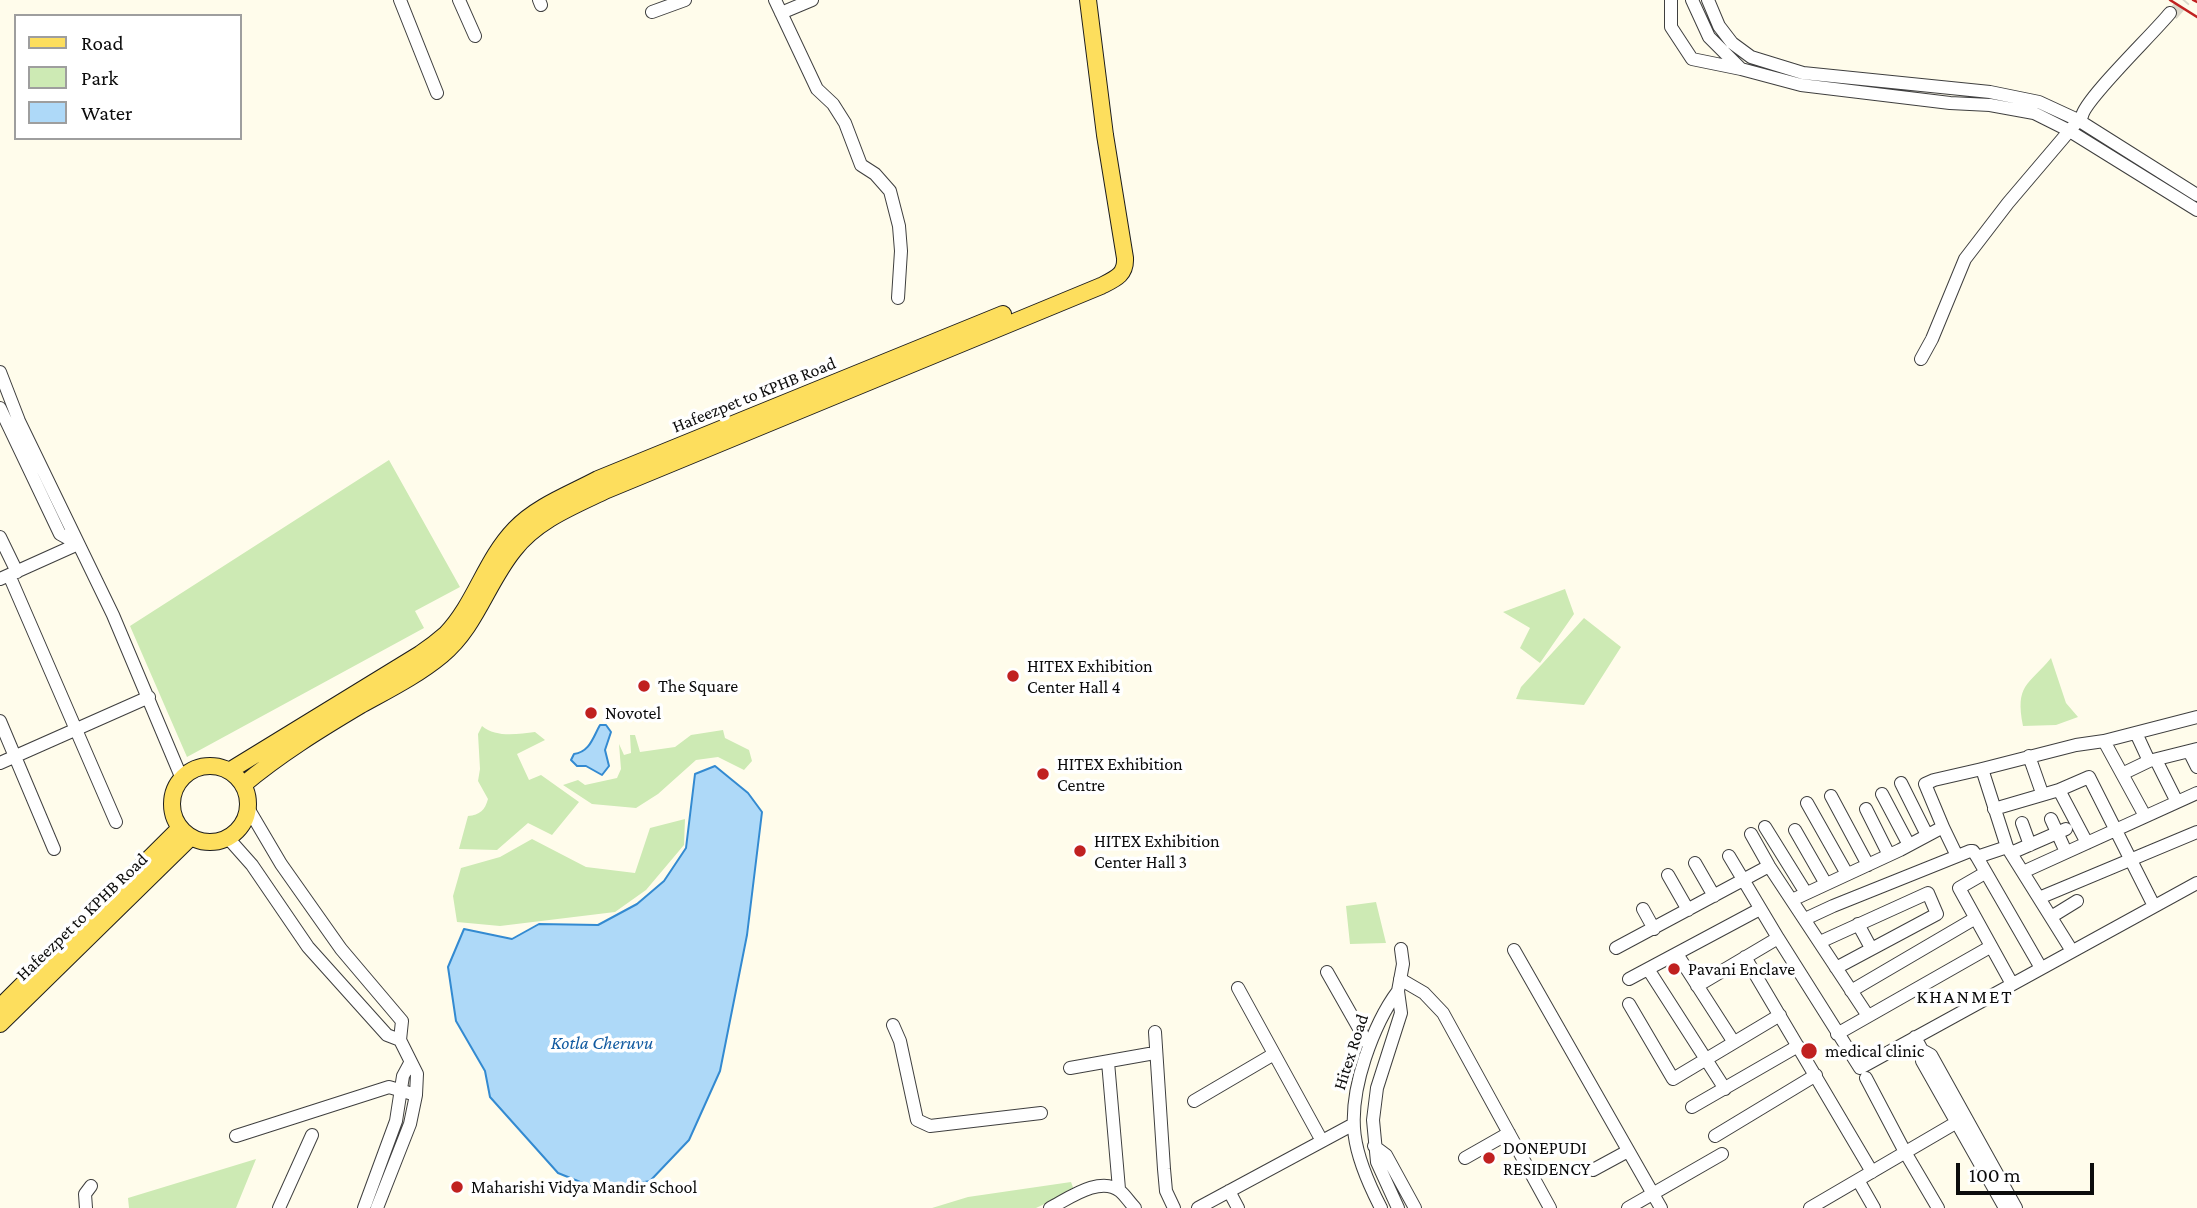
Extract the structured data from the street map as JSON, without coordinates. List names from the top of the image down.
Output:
{
  "streets": {
    "main road": ["Hafeezpet to KPHB Road"],
    "street": ["Hitex Road"]
  },
  "districts": ["KHANMET"],
  "water": ["Kotla Cheruvu"],
  "places": [
    "HITEX Exhibition Center Hall 4",
    "The Square",
    "Novotel",
    "HITEX Exhibition Centre",
    "HITEX Exhibition Center Hall 3",
    "Pavani Enclave",
    "medical clinic",
    "DONEPUDI RESIDENCY",
    "Maharishi Vidya Mandir School"
  ],
  "legend": ["Road", "Park", "Water"],
  "scale_bar": "100 m"
}
